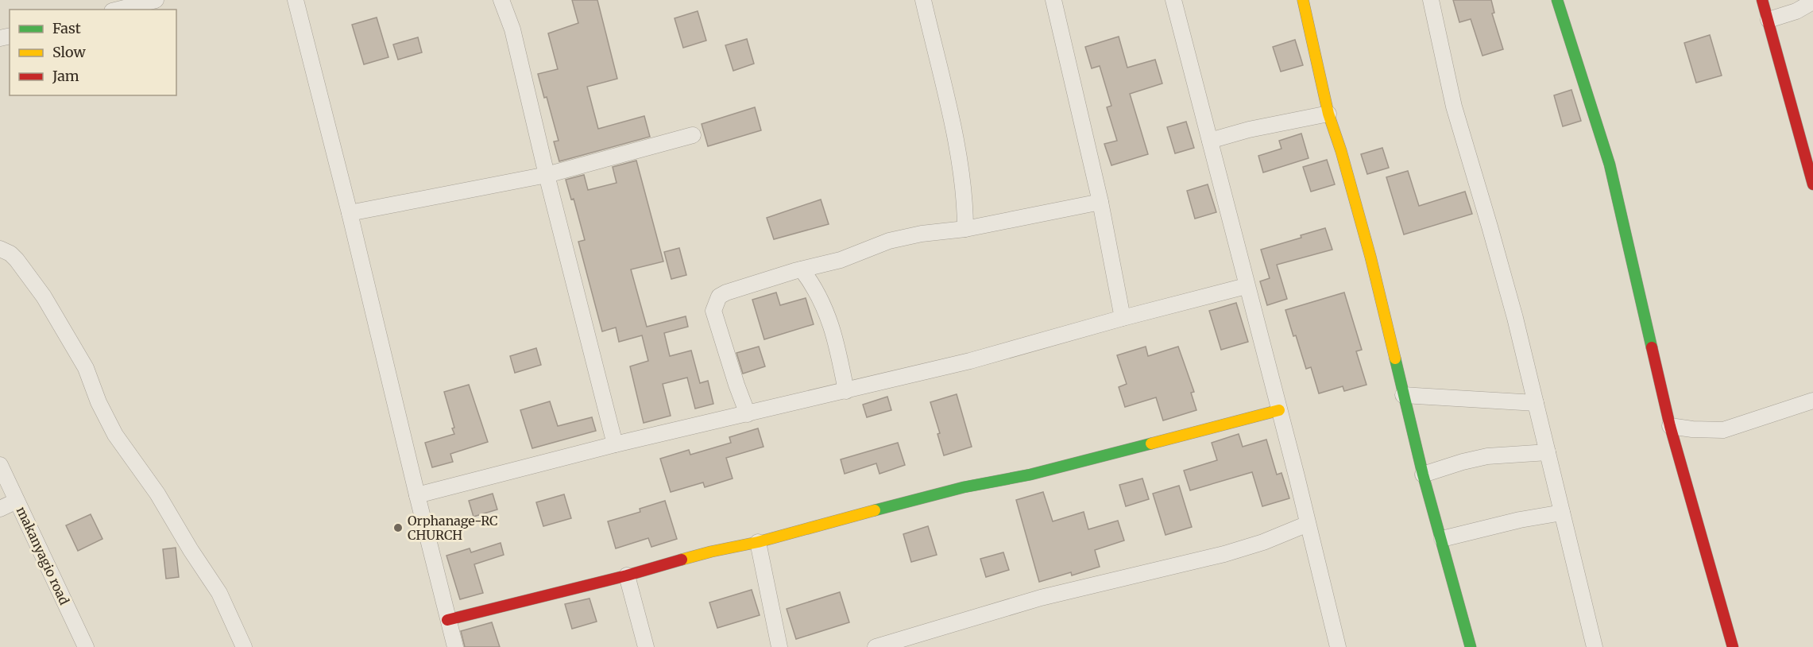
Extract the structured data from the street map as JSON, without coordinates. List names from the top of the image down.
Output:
{
  "streets": {
    "street": ["makanyagio road"]
  },
  "places": ["Orphanage-RC CHURCH"],
  "legend": ["Fast", "Slow", "Jam"]
}
